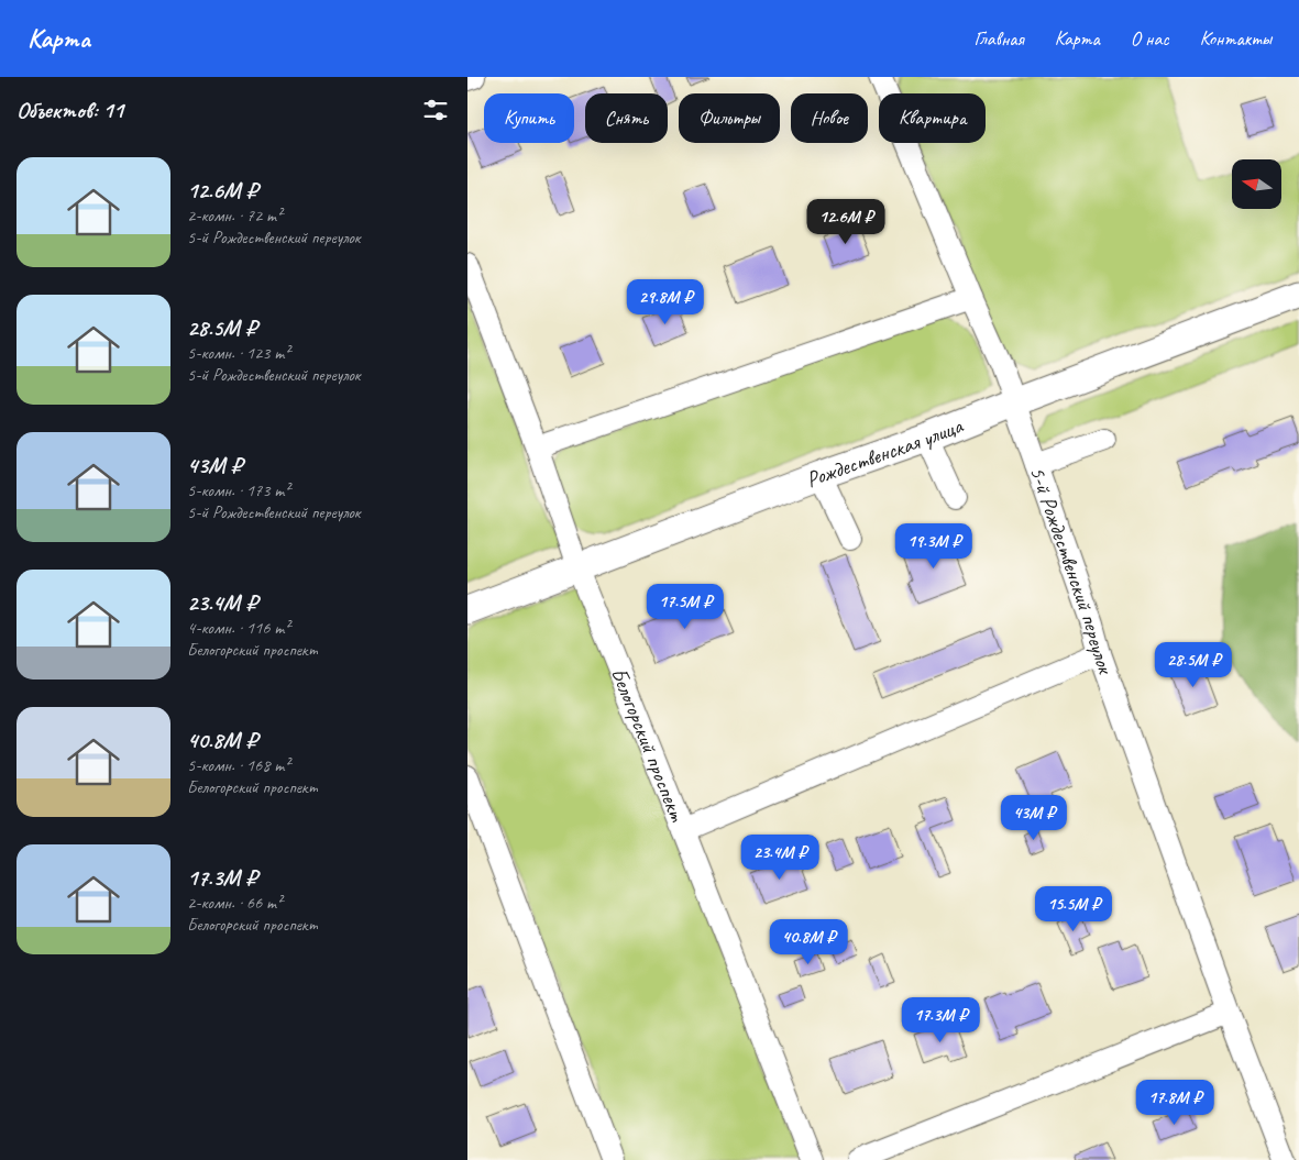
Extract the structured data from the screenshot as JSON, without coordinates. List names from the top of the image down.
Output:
{
  "streets": {
    "main road": ["Рождественская улица"],
    "street": ["5-й Рождественский переулок", "Белогорский проспект"]
  },
  "crossings": [
    ["Рождественская улица", "5-й Рождественский переулок"],
    ["Рождественская улица", "Белогорский проспект"]
  ],
  "north": "left",
  "page": {
    "header": "Карта",
    "nav": [
      "Главная",
      "Карта",
      "О нас",
      "Контакты"
    ],
    "heading": "Объектов: 11",
    "chip": [
      "Купить",
      "Снять",
      "Фильтры",
      "Новое",
      "Квартира"
    ],
    "list": [
      {
        "name": "12.6M ₽",
        "note": "2-комн. · 72 m² · 5-й Рождественский переулок"
      },
      {
        "name": "28.5M ₽",
        "note": "5-комн. · 123 m² · 5-й Рождественский переулок"
      },
      {
        "name": "43M ₽",
        "note": "5-комн. · 173 m² · 5-й Рождественский переулок"
      },
      {
        "name": "23.4M ₽",
        "note": "4-комн. · 116 m² · Белогорский проспект"
      },
      {
        "name": "40.8M ₽",
        "note": "5-комн. · 168 m² · Белогорский проспект"
      },
      {
        "name": "17.3M ₽",
        "note": "2-комн. · 66 m² · Белогорский проспект"
      }
    ],
    "price": [
      "12.6M ₽",
      "29.8M ₽",
      "19.3M ₽",
      "17.5M ₽",
      "28.5M ₽",
      "43M ₽",
      "23.4M ₽",
      "15.5M ₽",
      "40.8M ₽",
      "17.3M ₽",
      "17.8M ₽"
    ]
  }
}
